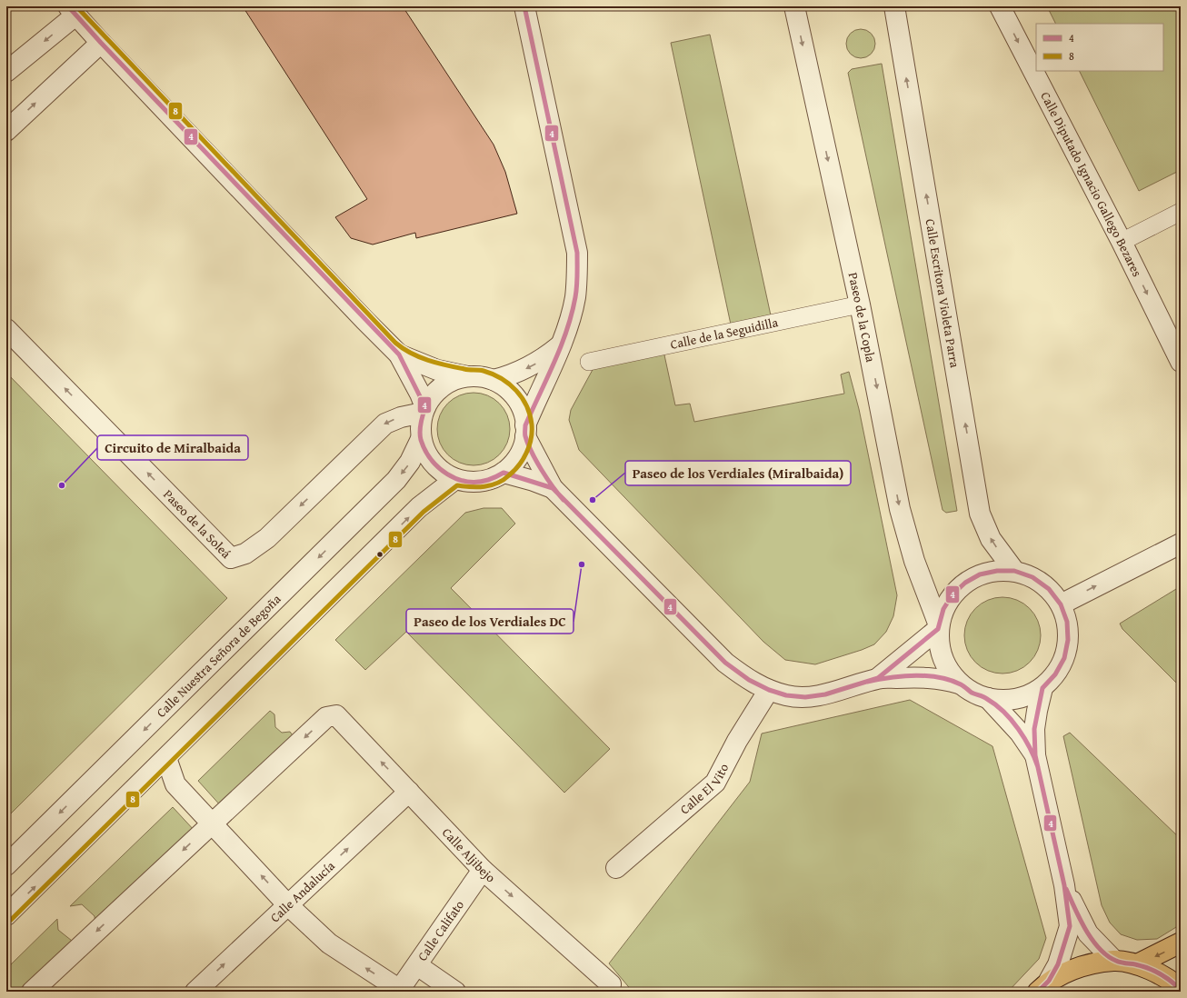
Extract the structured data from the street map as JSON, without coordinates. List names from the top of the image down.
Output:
{
  "streets": {
    "street": [
      "Calle Diputado Ignacio Gallego Bezares",
      "Calle Escritora Violeta Parra",
      "Paseo de la Copla",
      "Calle de la Seguidilla",
      "Paseo de la Soleá",
      "Calle Nuestra Señora de Begoña",
      "Calle El Vito",
      "Calle Aljibejo",
      "Calle Andalucía",
      "Calle Califato"
    ]
  },
  "crossings": [
    ["Calle Escritora Violeta Parra", "Paseo de la Copla"],
    ["Paseo de la Copla", "Calle de la Seguidilla"],
    ["Paseo de la Soleá", "Calle Nuestra Señora de Begoña"],
    ["Calle Aljibejo", "Calle Andalucía"],
    ["Calle Aljibejo", "Calle Califato"]
  ],
  "one_way": ["Calle Diputado Ignacio Gallego Bezares", "Calle Escritora Violeta Parra", "Paseo de la Copla"],
  "places": ["Circuito de Miralbaida", "Paseo de los Verdiales (Miralbaida)", "Paseo de los Verdiales DC"],
  "lines": ["transit line 4", "transit line 8"],
  "legend": ["4", "8"]
}
